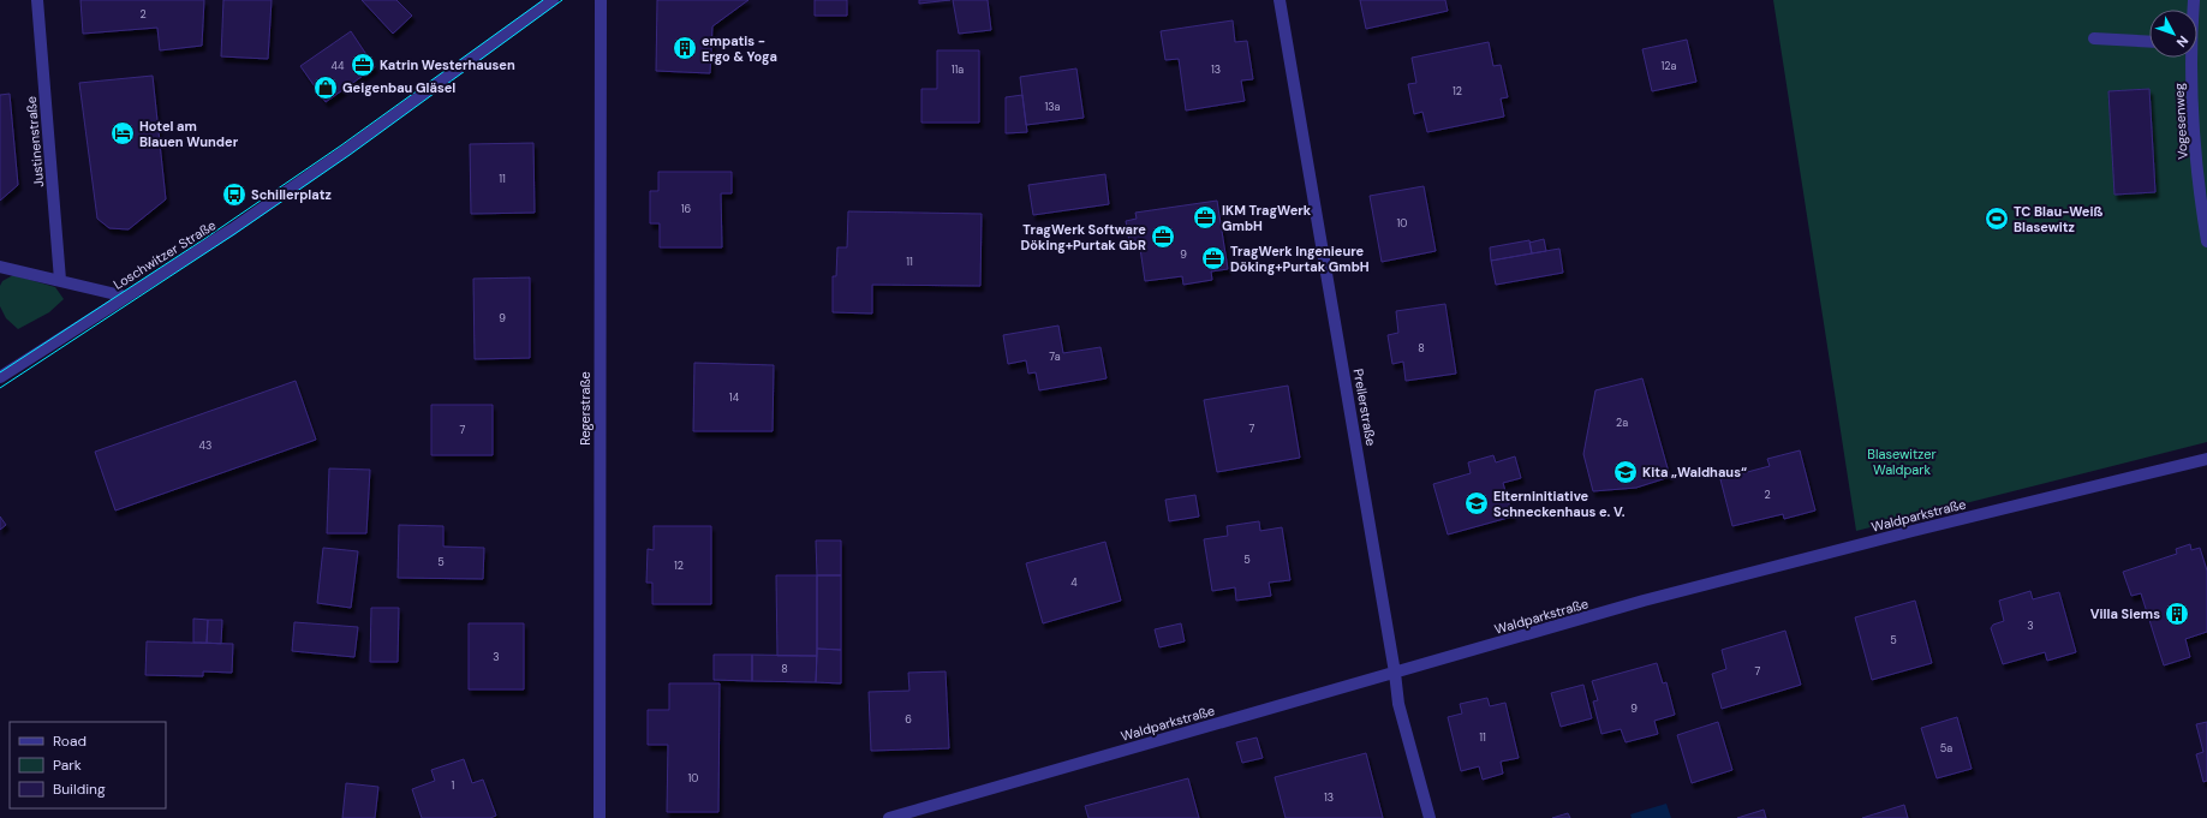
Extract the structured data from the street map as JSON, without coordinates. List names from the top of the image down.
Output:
{
  "streets": {
    "street": [
      "Vogesenweg",
      "Justinenstraße",
      "Loschwitzer Straße",
      "Prellerstraße",
      "Regerstraße",
      "Waldparkstraße"
    ]
  },
  "crossings": [
    ["Prellerstraße", "Waldparkstraße"]
  ],
  "parks": ["Blasewitzer Waldpark"],
  "places": {
    "building": ["empatis - Ergo & Yoga", "Villa Siems"],
    "office": [
      "Katrin Westerhausen",
      "IKM TragWerk GmbH",
      "TragWerk Software Döking+Purtak GbR",
      "TragWerk Ingenieure Döking+Purtak GmbH"
    ],
    "shop": ["Geigenbau Gläsel"],
    "hotel": ["Hotel am Blauen Wunder"],
    "bus stop": ["Schillerplatz"],
    "sports": ["TC Blau-Weiß Blasewitz"],
    "school or university": ["Kita „Waldhaus“", "Elterninitiative Schneckenhaus e. V."]
  },
  "house_numbers": [
    "2",
    "44",
    "12a",
    "11a",
    "13",
    "12",
    "13a",
    "11",
    "16",
    "10",
    "9",
    "11",
    "9",
    "8",
    "7a",
    "14",
    "2a",
    "7",
    "7",
    "43",
    "2",
    "5",
    "5",
    "12",
    "4",
    "3",
    "5",
    "3",
    "8",
    "7",
    "9",
    "6",
    "11",
    "5a",
    "10",
    "1",
    "13"
  ],
  "legend": ["Road", "Park", "Building"],
  "north": "bottom right"
}
